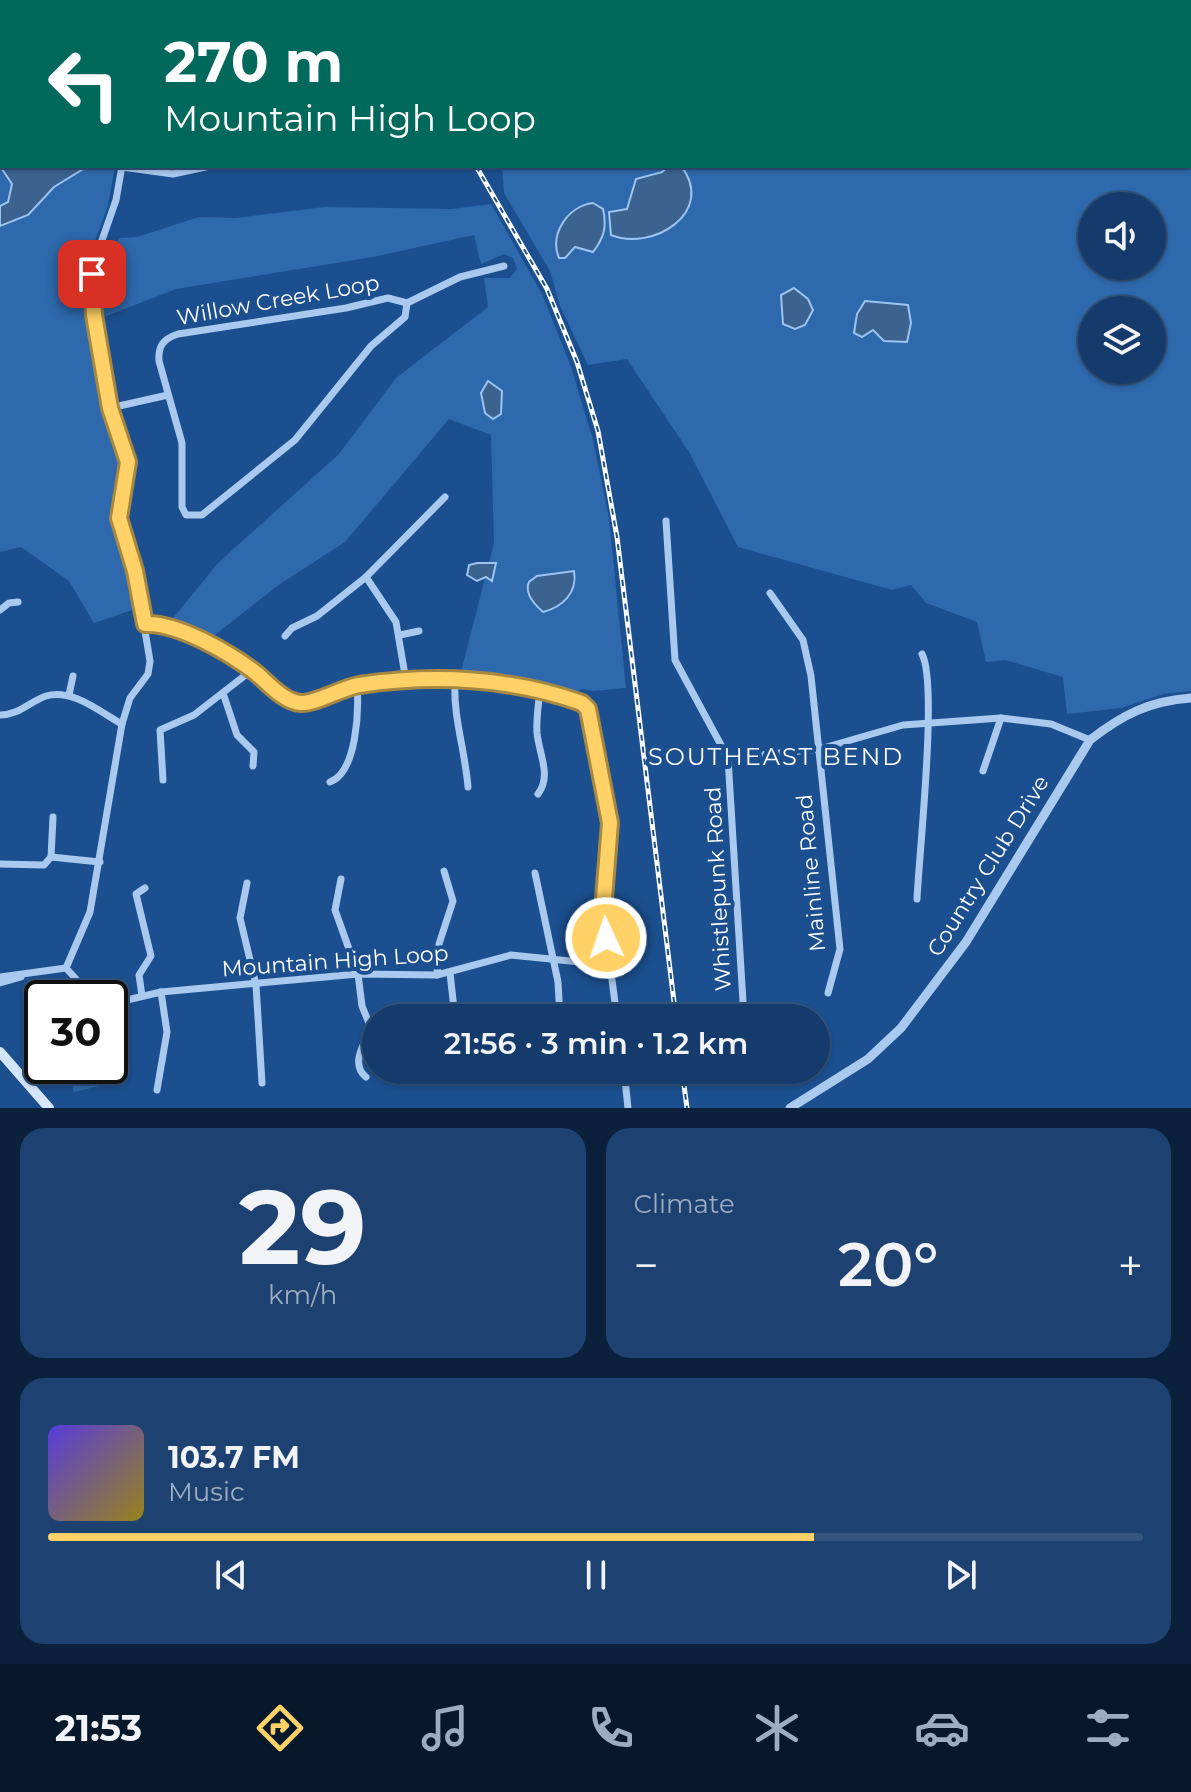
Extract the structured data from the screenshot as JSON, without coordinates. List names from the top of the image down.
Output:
{
  "streets": {
    "street": [
      "Willow Creek Loop",
      "Country Club Drive",
      "Mainline Road",
      "Whistlepunk Road",
      "Mountain High Loop"
    ]
  },
  "districts": ["SOUTHEAST BEND"],
  "page": {
    "turn": ["270 m", "Mountain High Loop"],
    "limit": "30",
    "trip": "21:56 · 3 min · 1.2 km",
    "tile": [
      ["29", "km/h"],
      "Climate"
    ],
    "heat": ["−", "20°", "+"],
    "song": ["103.7 FM", "Music"],
    "tabs": "21:53"
  }
}
